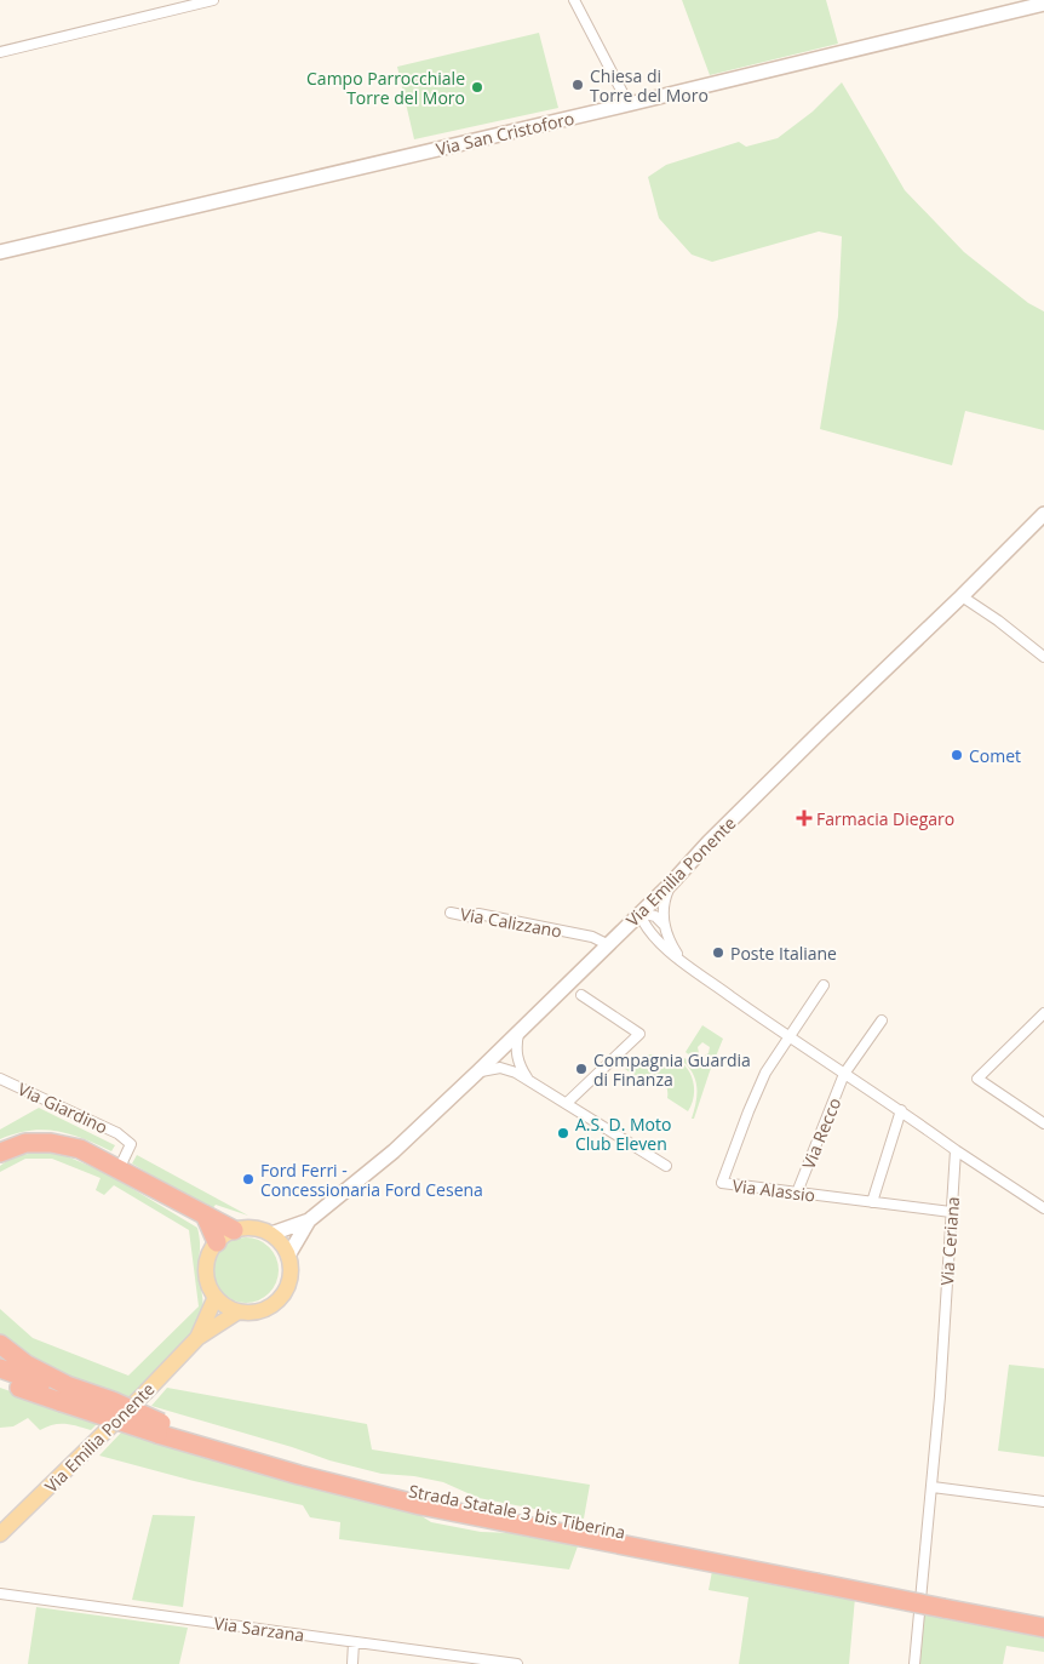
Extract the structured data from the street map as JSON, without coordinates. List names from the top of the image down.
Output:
{
  "streets": {
    "highway": ["Strada Statale 3 bis Tiberina"],
    "main road": ["Via San Cristoforo", "Via Emilia Ponente"],
    "street": [
      "Via Calizzano",
      "Via Giardino",
      "Via Recco",
      "Via Alassio",
      "Via Ceriana",
      "Via Sarzana"
    ]
  },
  "crossings": [
    ["Via Emilia Ponente", "Via Calizzano"],
    ["Via Recco", "Via Alassio"],
    ["Via Alassio", "Via Ceriana"]
  ],
  "places": {
    "other": [
      "Chiesa di Torre del Moro",
      "Campo Parrocchiale Torre del Moro",
      "Comet",
      "Poste Italiane",
      "Compagnia Guardia di Finanza",
      "A.S. D. Moto Club Eleven",
      "Ford Ferri - Concessionaria Ford Cesena"
    ],
    "health": ["Farmacia Diegaro"]
  }
}
